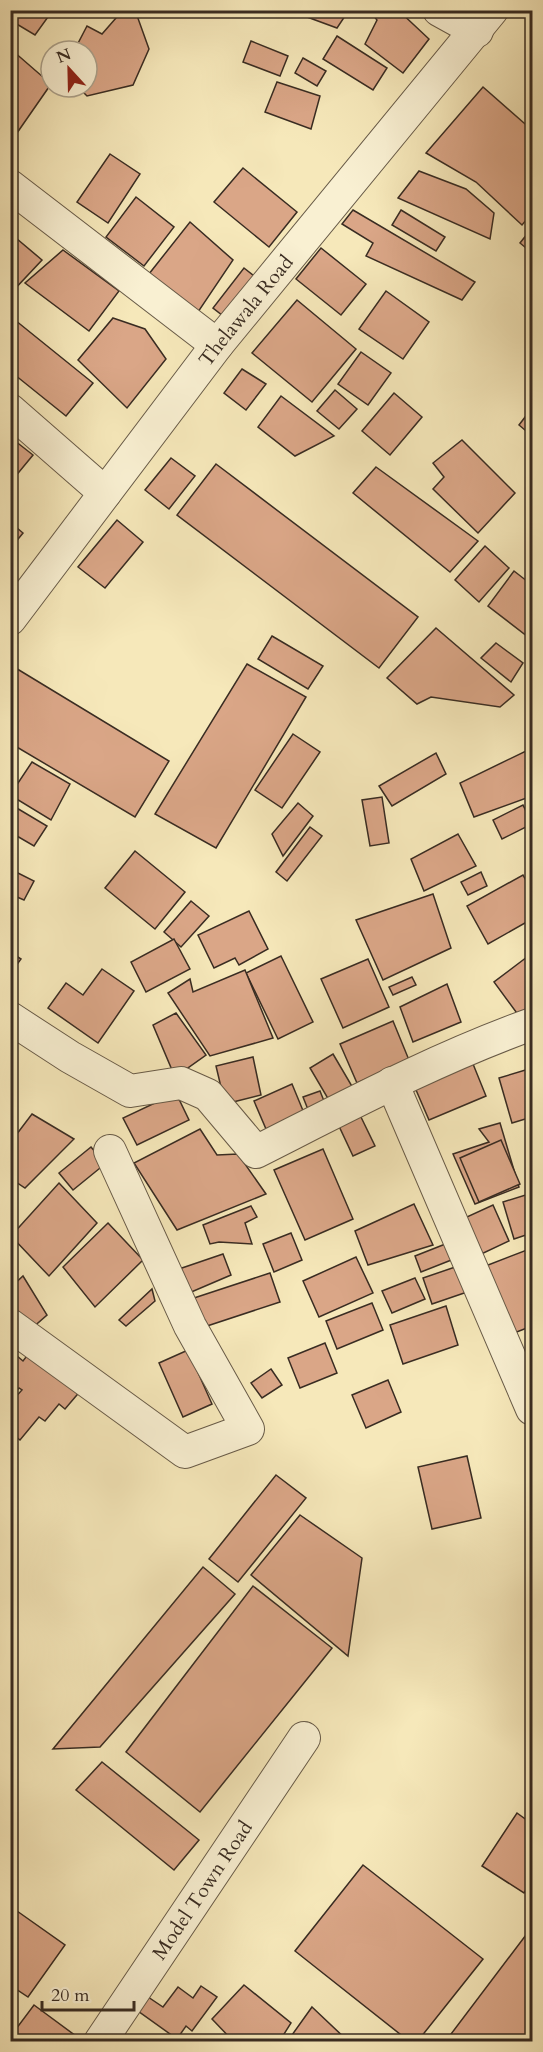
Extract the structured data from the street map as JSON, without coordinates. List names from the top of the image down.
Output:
{
  "streets": {
    "street": ["Thelawala Road", "Model Town Road"]
  },
  "scale_bar": "20 m",
  "north": "top"
}
